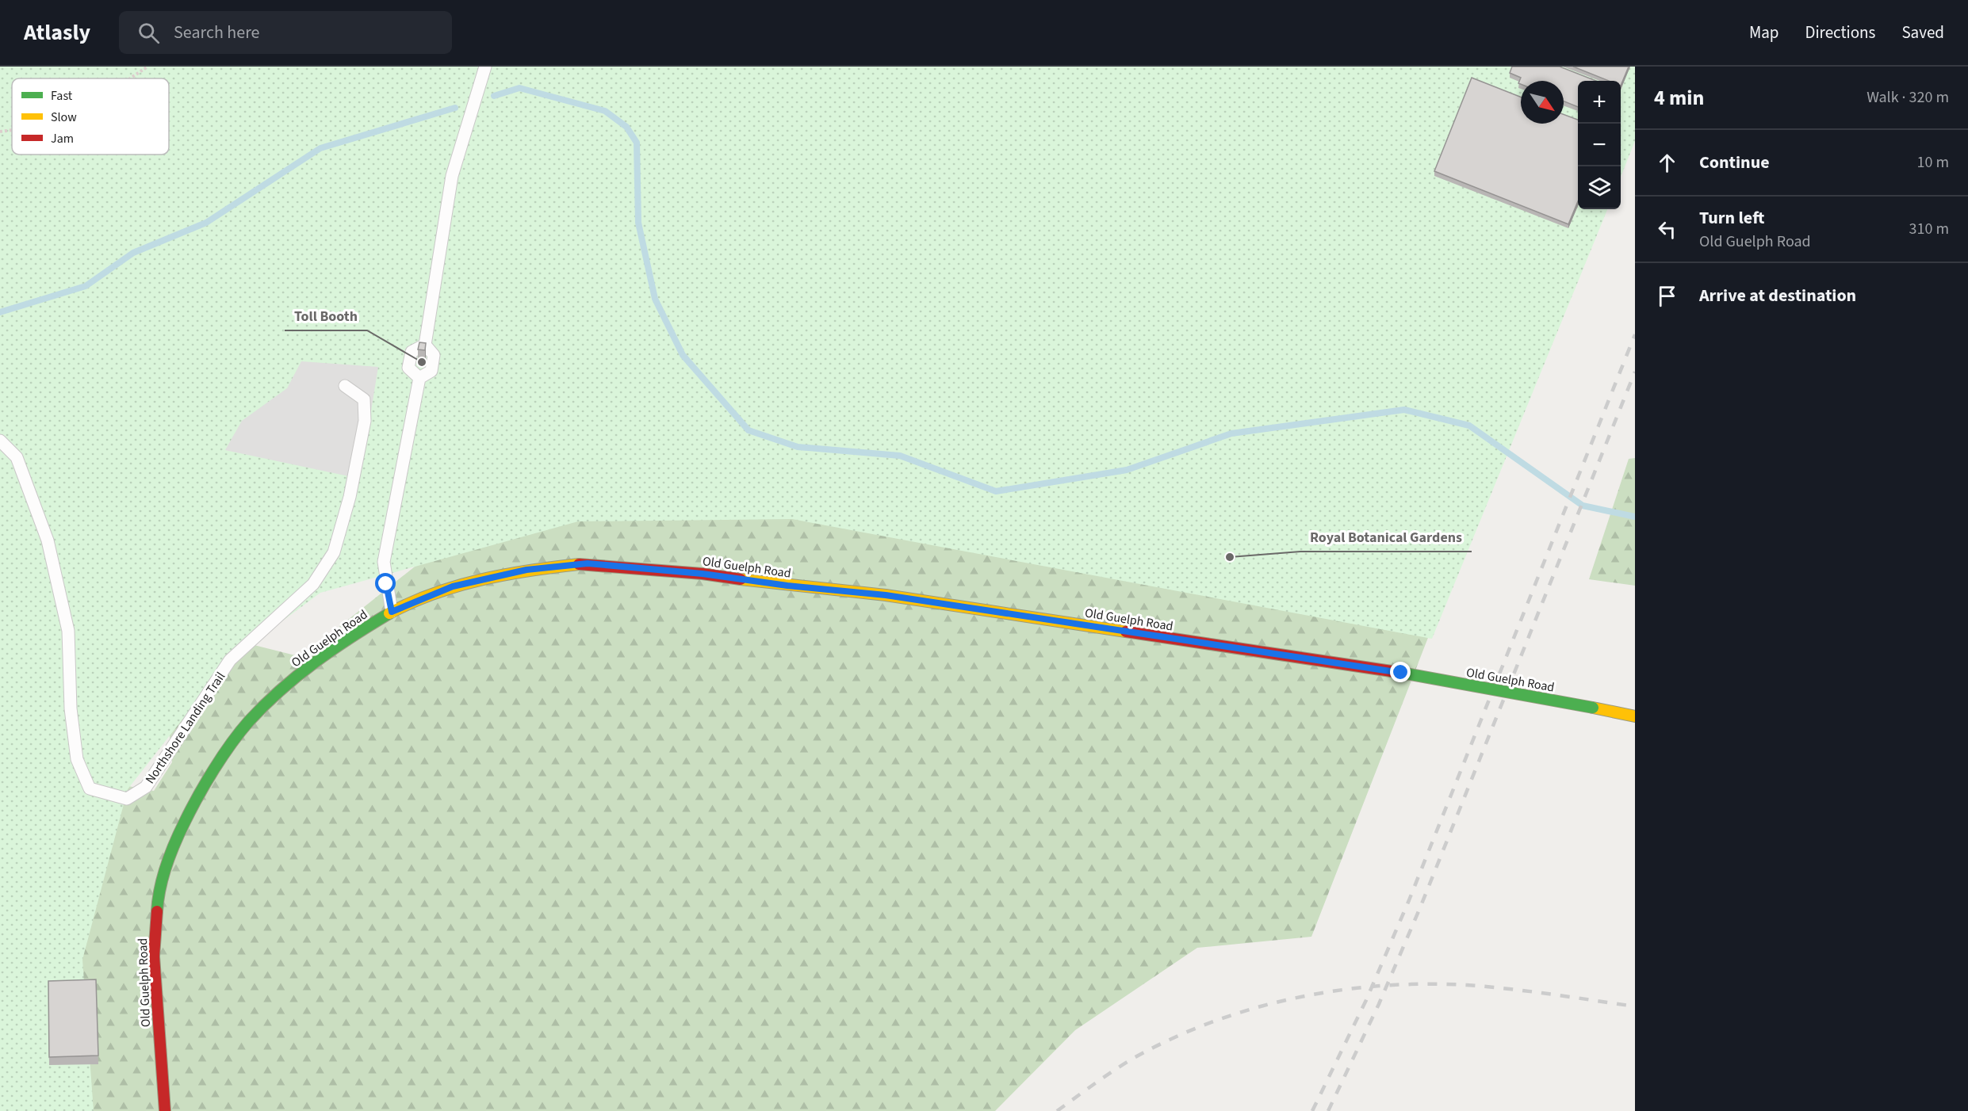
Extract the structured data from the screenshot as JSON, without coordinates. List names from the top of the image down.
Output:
{
  "streets": {
    "street": ["Old Guelph Road"],
    "lane": ["Northshore Landing Trail"]
  },
  "places": ["Toll Booth", "Royal Botanical Gardens"],
  "legend": ["Fast", "Slow", "Jam"],
  "north": "bottom right",
  "page": {
    "header": "Atlasly",
    "search": "Search here",
    "nav": ["Map", "Directions", "Saved"],
    "heading": ["4 min", "Walk · 320 m"],
    "map_buttons": ["+", "−"],
    "list": [
      ["Continue", "10 m"],
      ["Turn left", "Old Guelph Road", "310 m"],
      "Arrive at destination"
    ]
  }
}
